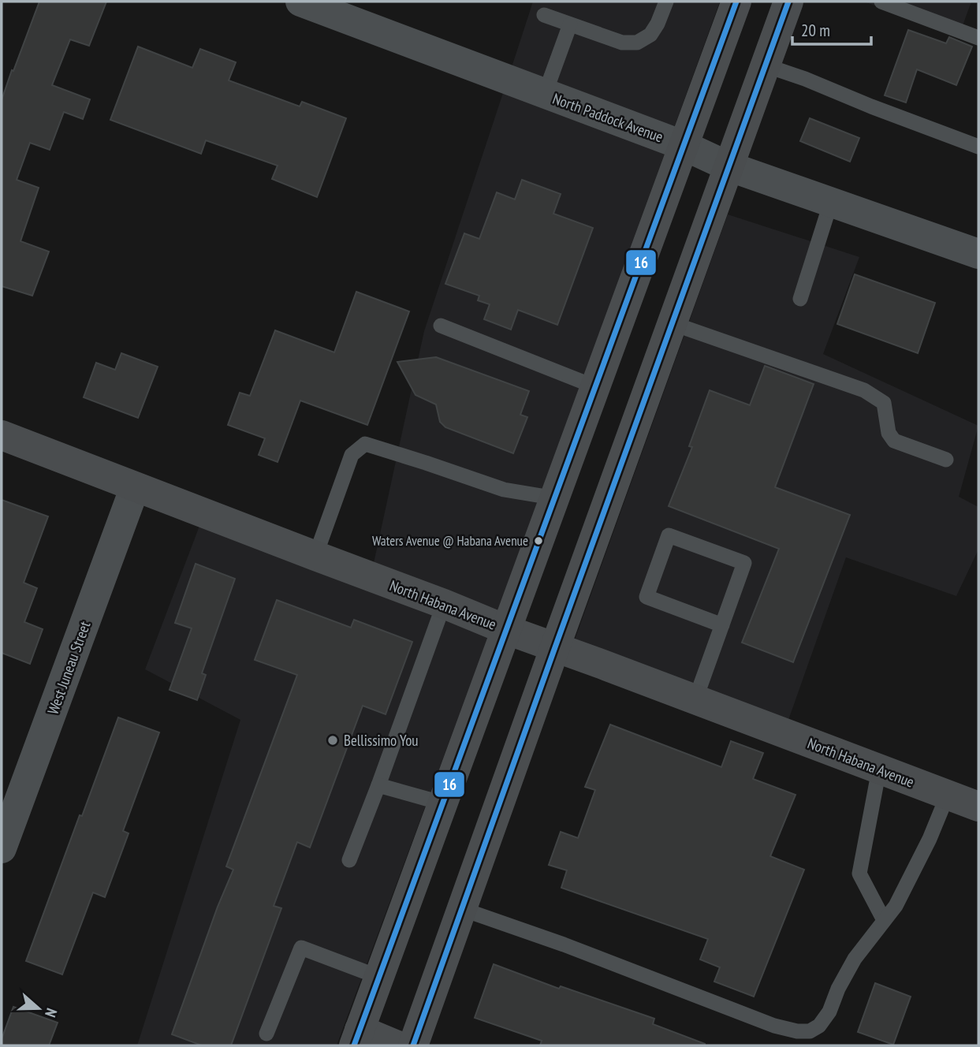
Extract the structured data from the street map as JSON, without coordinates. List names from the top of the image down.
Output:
{
  "streets": {
    "main road": ["North Habana Avenue"],
    "street": ["North Paddock Avenue", "West Juneau Street"]
  },
  "crossings": [
    ["North Habana Avenue", "West Juneau Street"]
  ],
  "places": ["Waters Avenue @ Habana Avenue", "Bellissimo You"],
  "lines": ["transit line 16"],
  "scale_bar": "20 m",
  "north": "right"
}
